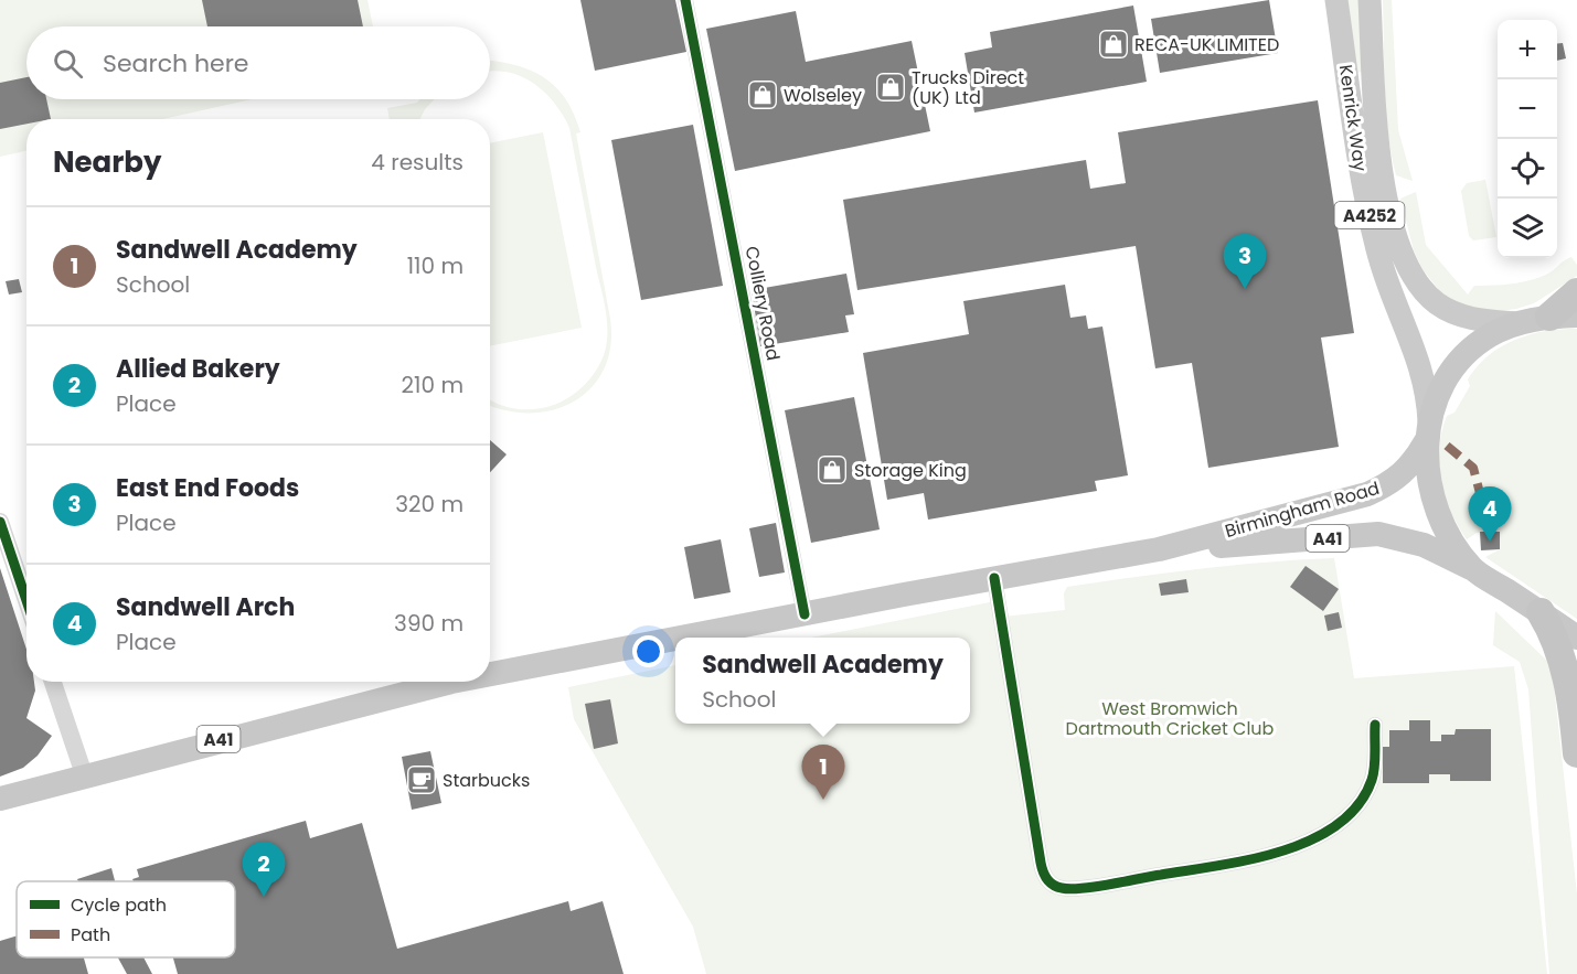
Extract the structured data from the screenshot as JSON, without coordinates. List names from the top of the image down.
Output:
{
  "streets": {
    "highway": ["Birmingham Road", "A41"],
    "main road": ["Kenrick Way", "A4252"],
    "street": ["Colliery Road"]
  },
  "crossings": [
    ["Kenrick Way", "Birmingham Road"],
    ["Kenrick Way", "A41"],
    ["Colliery Road", "Birmingham Road"],
    ["Birmingham Road", "A41"]
  ],
  "parks": ["West Bromwich Dartmouth Cricket Club"],
  "places": {
    "shop": [
      "RECA-UK LIMITED",
      "Trucks Direct (UK) Ltd",
      "Wolseley",
      "Storage King"
    ],
    "cafe": ["Starbucks"]
  },
  "legend": ["Cycle path", "Path"],
  "page": {
    "map_buttons": ["+", "−"],
    "search": "Search here",
    "heading": ["Nearby", "4 results"],
    "list": [
      {
        "mark": "1",
        "name": "Sandwell Academy",
        "note": "School",
        "value": "110 m"
      },
      {
        "mark": "2",
        "name": "Allied Bakery",
        "note": "Place",
        "value": "210 m"
      },
      {
        "mark": "3",
        "name": "East End Foods",
        "note": "Place",
        "value": "320 m"
      },
      {
        "mark": "4",
        "name": "Sandwell Arch",
        "note": "Place",
        "value": "390 m"
      }
    ],
    "pins": [
      "3",
      "4",
      "1",
      "2"
    ],
    "popup": ["Sandwell Academy", "School"]
  }
}
